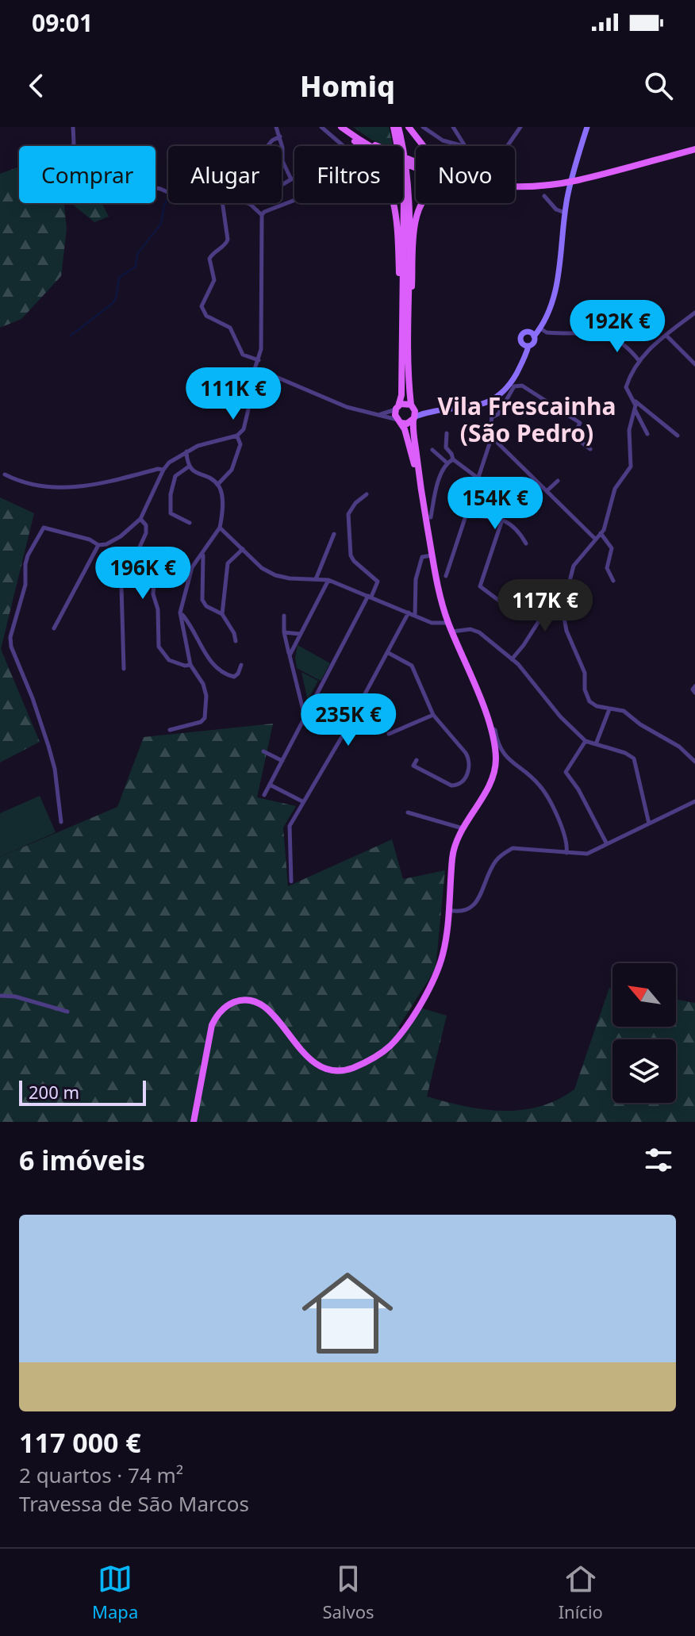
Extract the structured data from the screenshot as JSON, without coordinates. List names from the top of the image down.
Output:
{
  "districts": ["Vila Frescainha (São Pedro)"],
  "scale_bar": "200 m",
  "north": "top left",
  "page": {
    "status": "09:01",
    "header": "Homiq",
    "chip": [
      "Comprar",
      "Alugar",
      "Filtros",
      "Novo"
    ],
    "price": [
      "192K €",
      "111K €",
      "154K €",
      "196K €",
      "117K €",
      "235K €"
    ],
    "scale": "200 m",
    "heading": "6 imóveis",
    "list": [
      {
        "name": "117 000 €",
        "note": "2 quartos · 74 m² · Travessa de São Marcos"
      }
    ],
    "tabs": ["Mapa", "Salvos", "Início"]
  }
}
